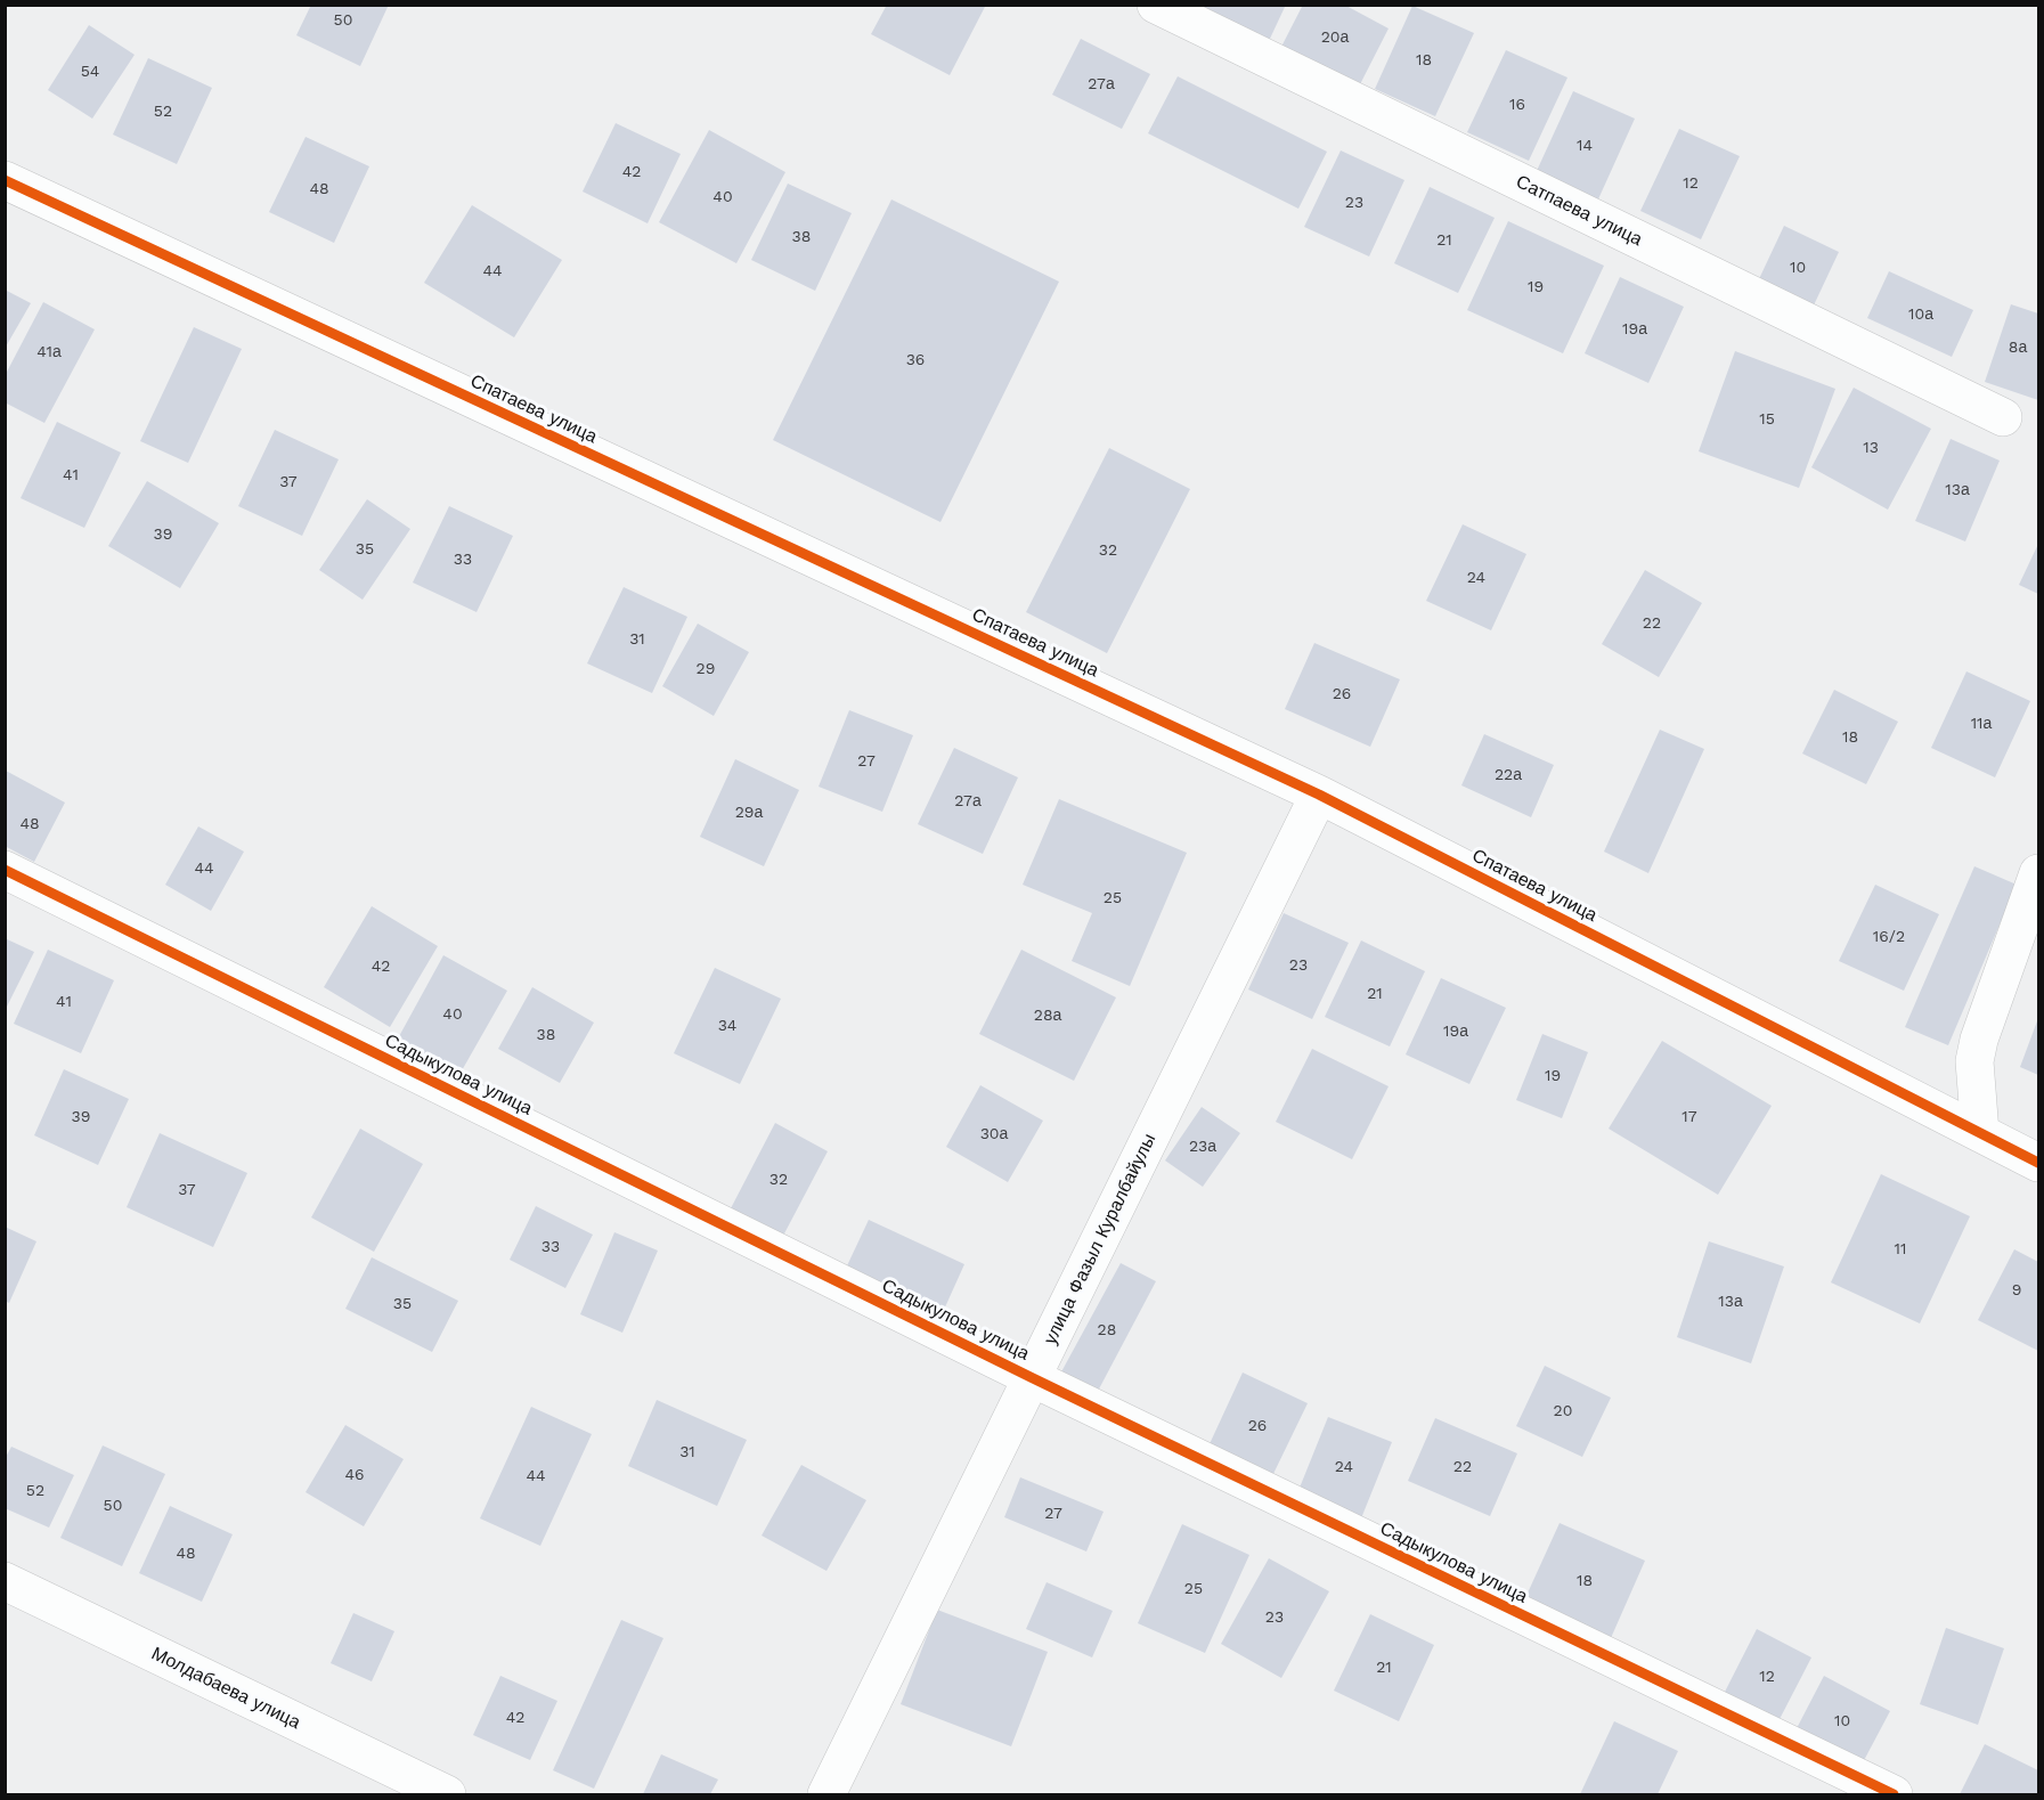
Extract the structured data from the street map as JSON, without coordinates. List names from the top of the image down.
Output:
{
  "streets": {
    "street": [
      "Сатпаева улица",
      "Спатаева улица",
      "Садыкулова улица",
      "улица Фазыл Куралбайулы",
      "Молдабаева улица"
    ]
  },
  "crossings": [
    ["Спатаева улица", "улица Фазыл Куралбайулы"],
    ["Садыкулова улица", "улица Фазыл Куралбайулы"]
  ],
  "house_numbers": [
    "50",
    "20а",
    "18",
    "54",
    "27а",
    "16",
    "52",
    "14",
    "42",
    "12",
    "48",
    "40",
    "23",
    "38",
    "21",
    "10",
    "44",
    "19",
    "10а",
    "19а",
    "8а",
    "41а",
    "36",
    "15",
    "13",
    "41",
    "37",
    "13а",
    "39",
    "35",
    "32",
    "33",
    "24",
    "22",
    "31",
    "29",
    "26",
    "11а",
    "18",
    "27",
    "22а",
    "27а",
    "29а",
    "48",
    "44",
    "25",
    "16/2",
    "23",
    "42",
    "21",
    "41",
    "40",
    "28а",
    "34",
    "19а",
    "38",
    "19",
    "39",
    "17",
    "30а",
    "23а",
    "32",
    "37",
    "33",
    "11",
    "9",
    "13а",
    "35",
    "28",
    "20",
    "26",
    "31",
    "24",
    "22",
    "46",
    "44",
    "52",
    "50",
    "27",
    "48",
    "18",
    "25",
    "23",
    "21",
    "12",
    "42",
    "10"
  ]
}
